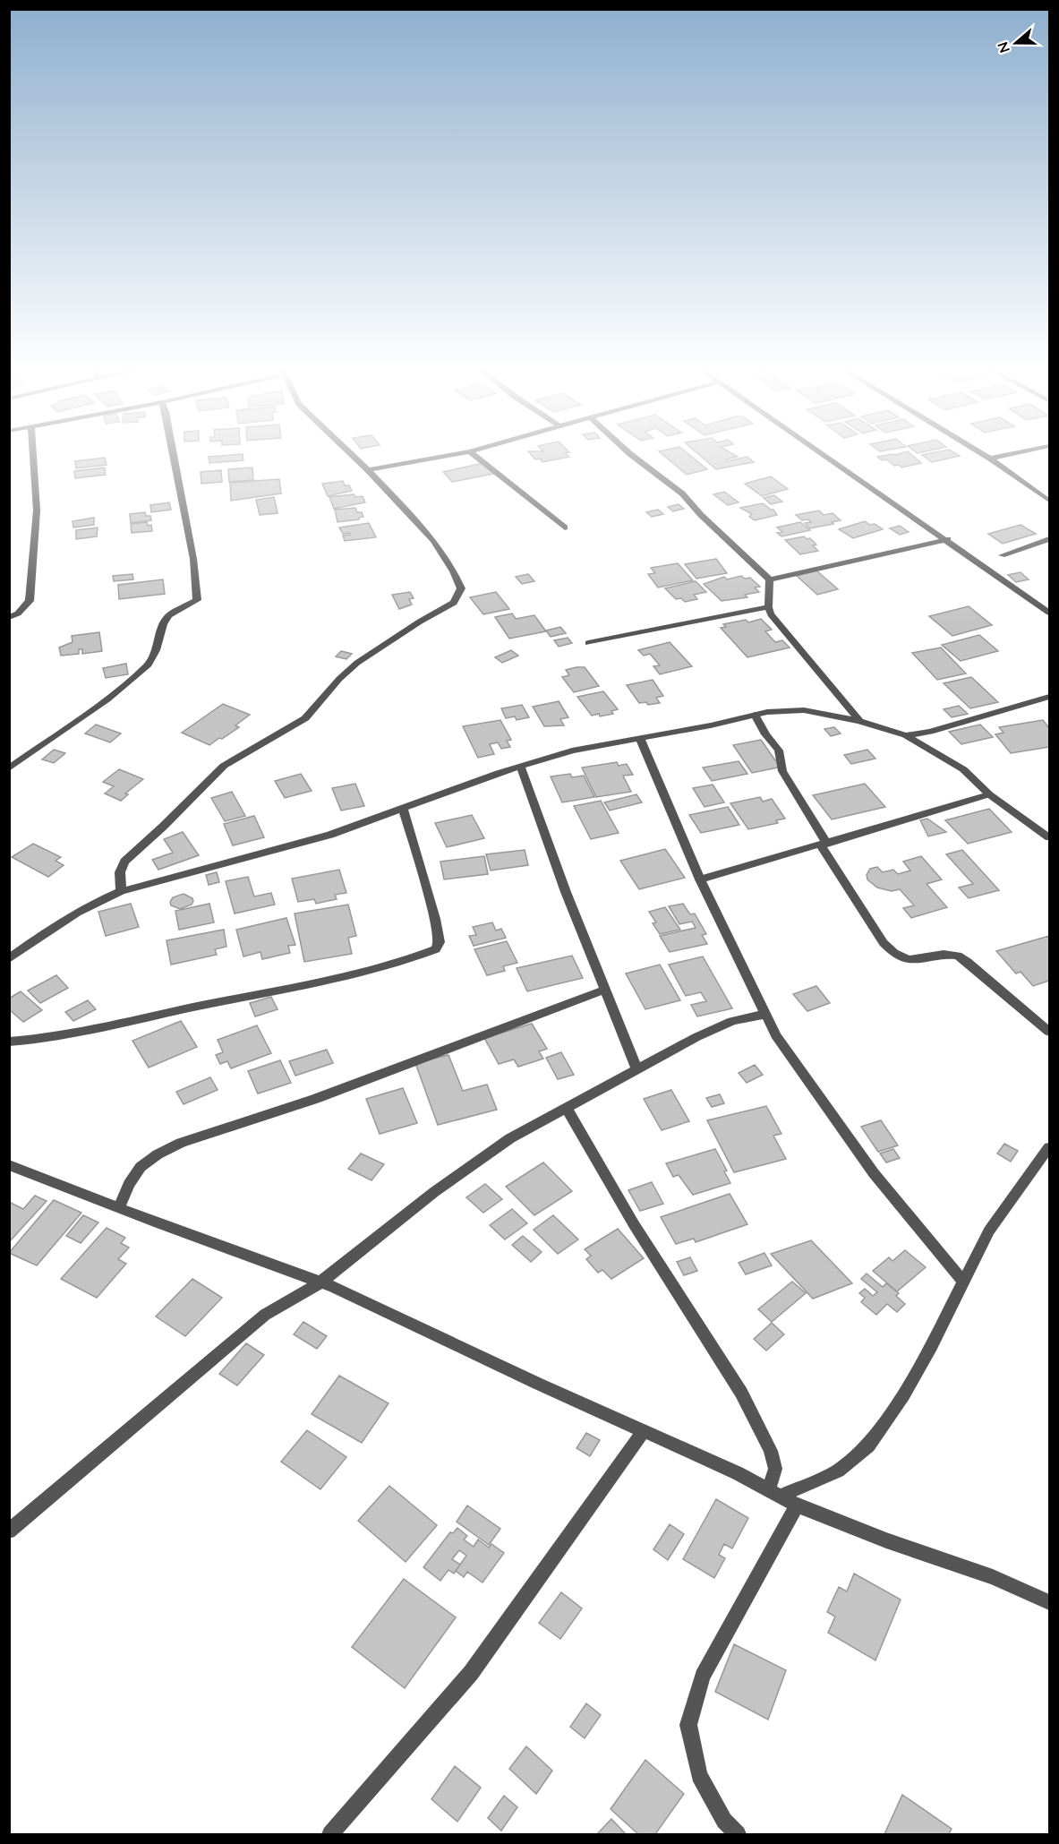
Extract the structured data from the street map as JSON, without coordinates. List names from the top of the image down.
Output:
{
  "north": "left"
}
